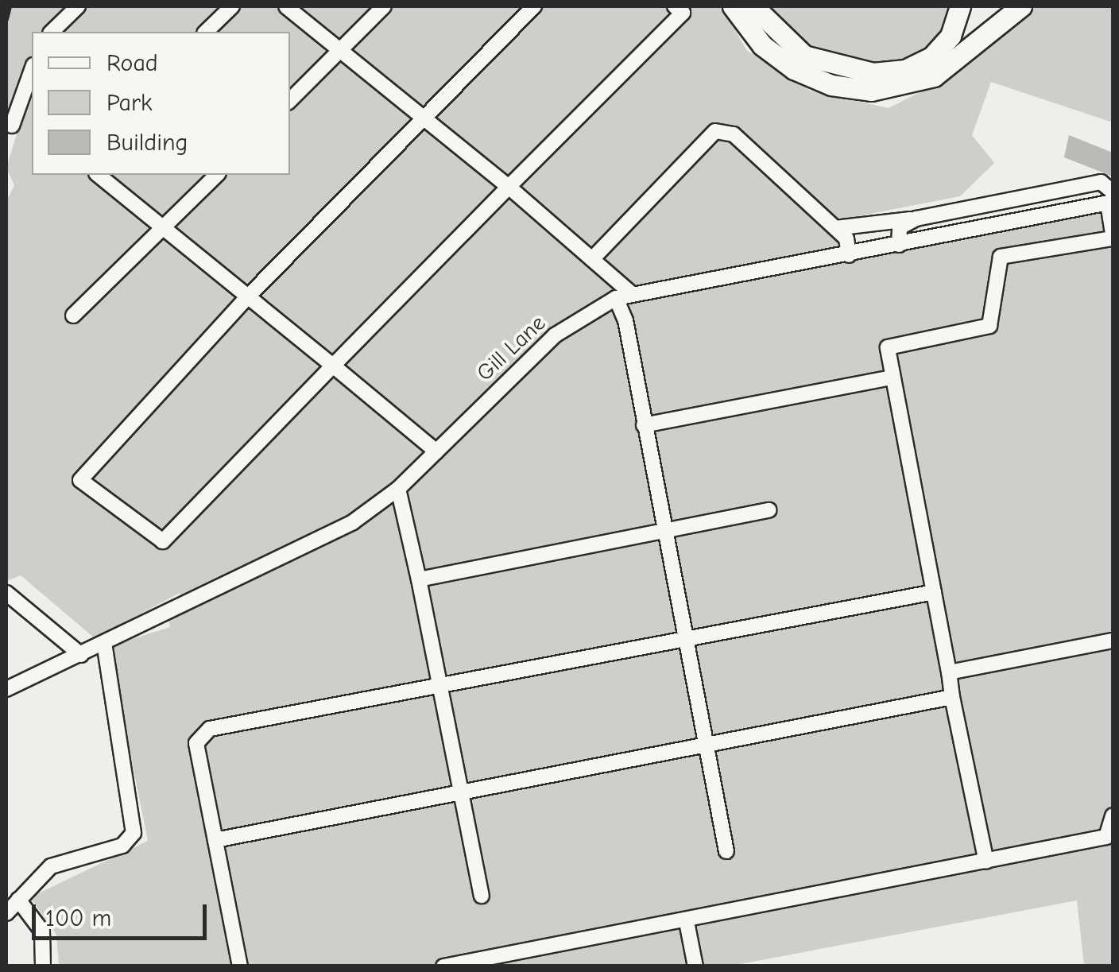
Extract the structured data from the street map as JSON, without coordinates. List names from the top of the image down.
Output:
{
  "streets": {
    "street": ["Gill Lane"]
  },
  "legend": ["Road", "Park", "Building"],
  "scale_bar": "100 m"
}
